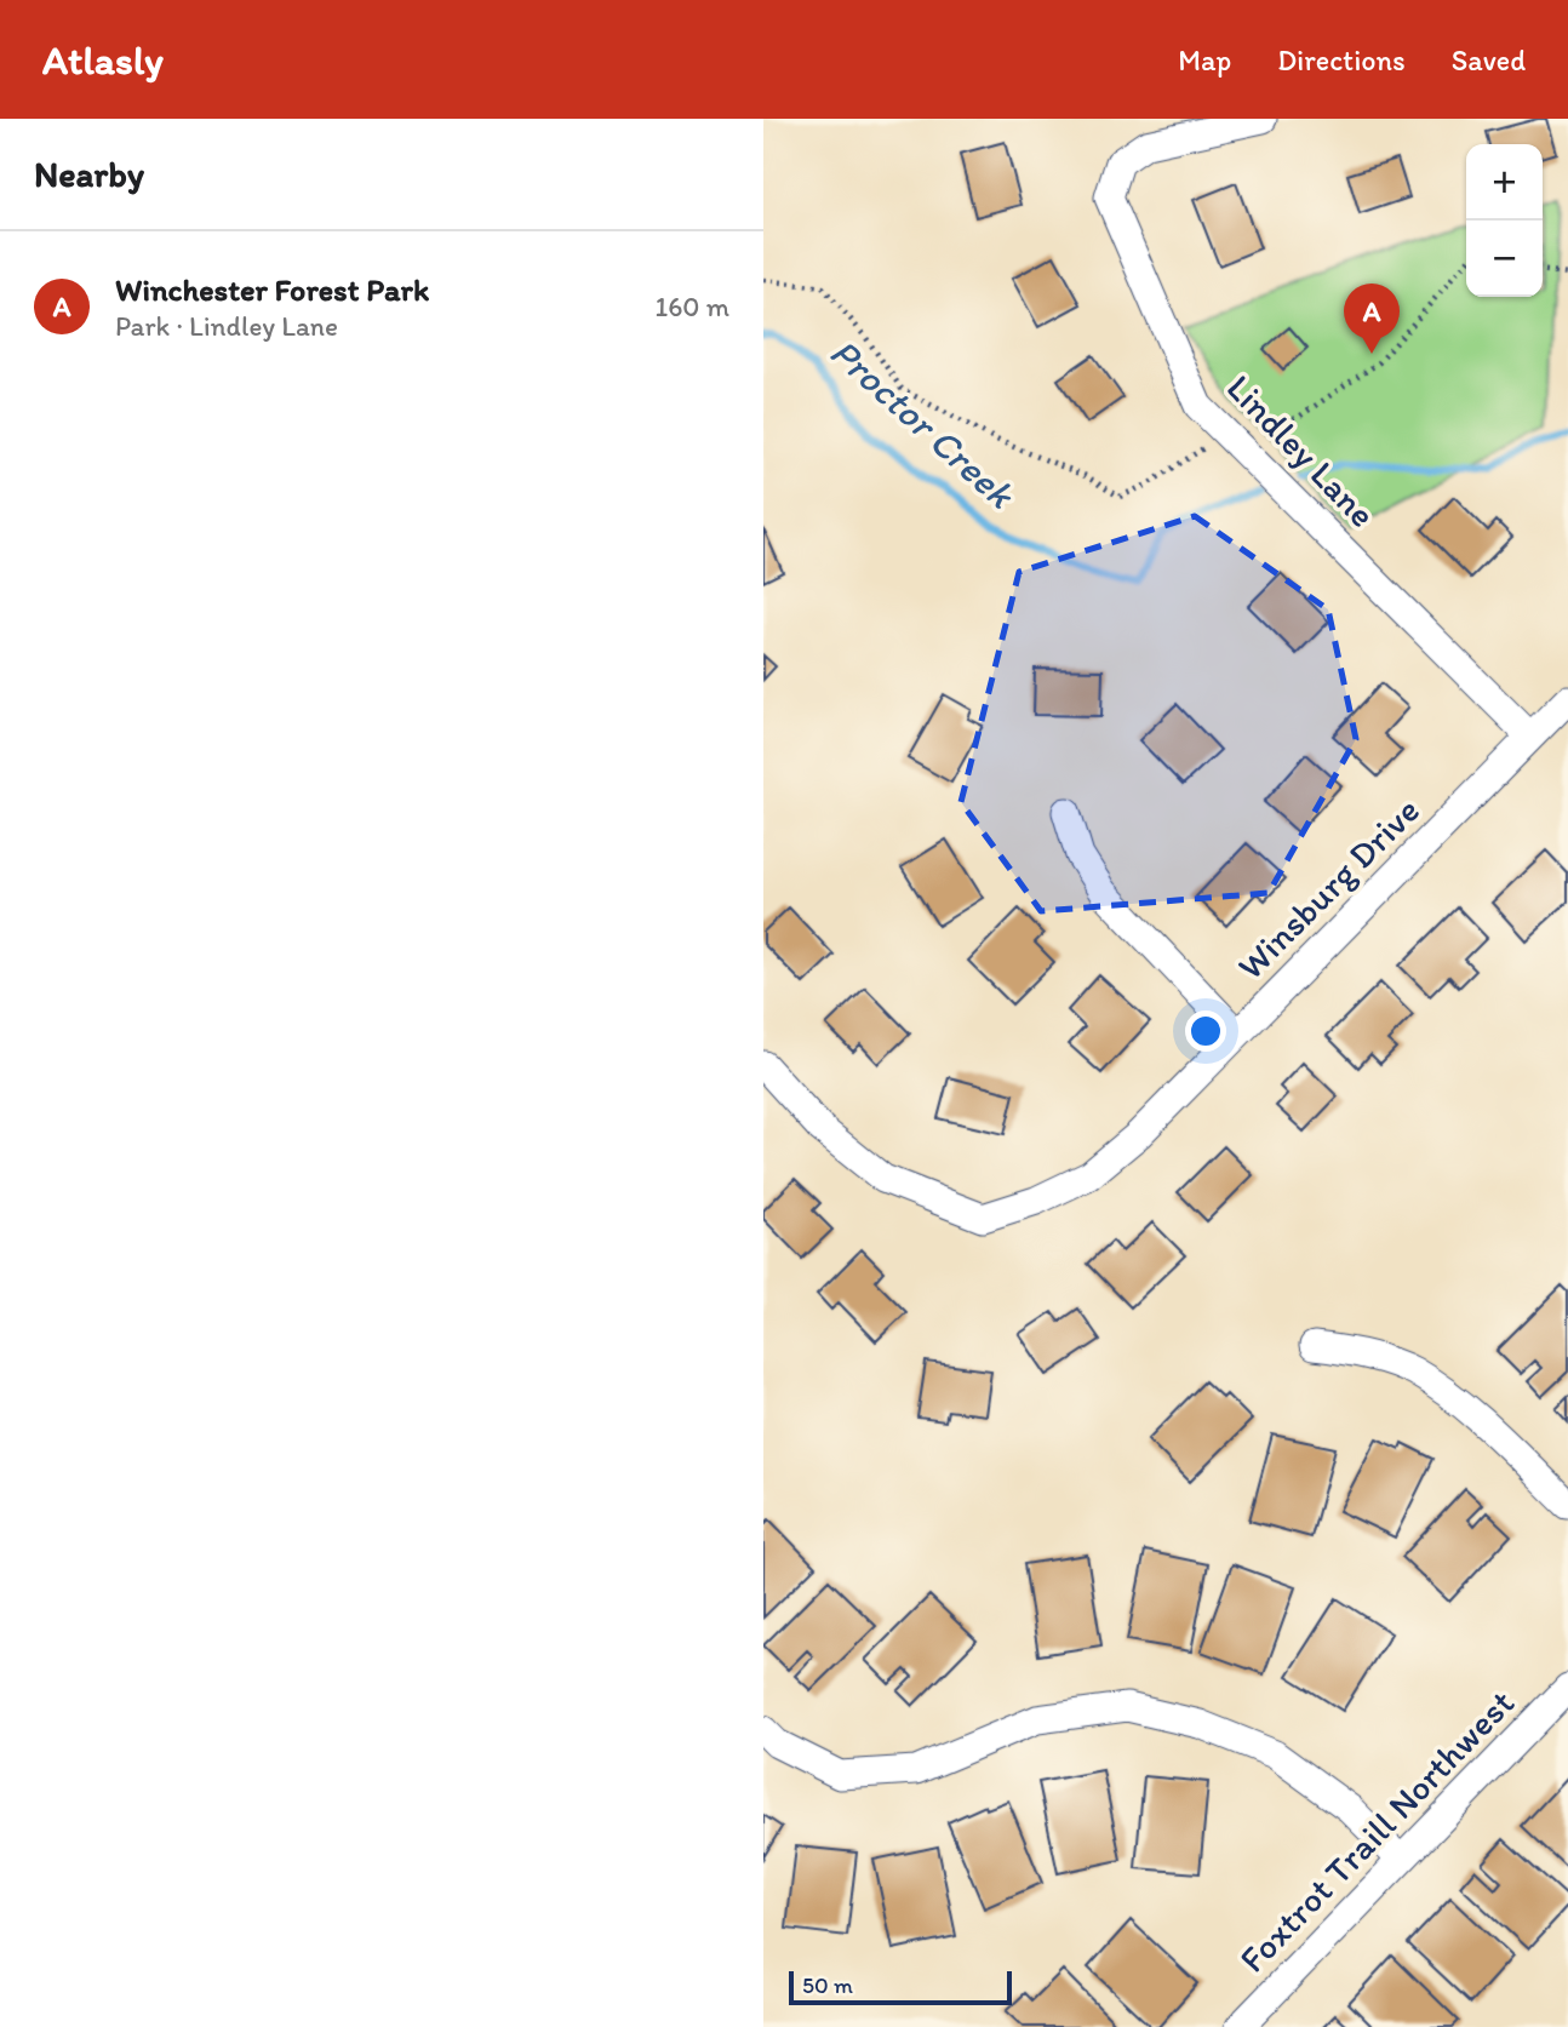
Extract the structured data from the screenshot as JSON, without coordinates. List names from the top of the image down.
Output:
{
  "streets": {
    "street": ["Lindley Lane", "Winsburg Drive", "Foxtrot Traill Northwest"]
  },
  "crossings": [
    ["Lindley Lane", "Winsburg Drive"]
  ],
  "water": ["Proctor Creek"],
  "scale_bar": "50 m",
  "page": {
    "header": "Atlasly",
    "nav": ["Map", "Directions", "Saved"],
    "heading": "Nearby",
    "map_buttons": ["+", "−"],
    "list": [
      {
        "mark": "A",
        "name": "Winchester Forest Park",
        "note": "Park · Lindley Lane",
        "value": "160 m"
      }
    ],
    "pins": "A",
    "scale": "50 m"
  }
}
